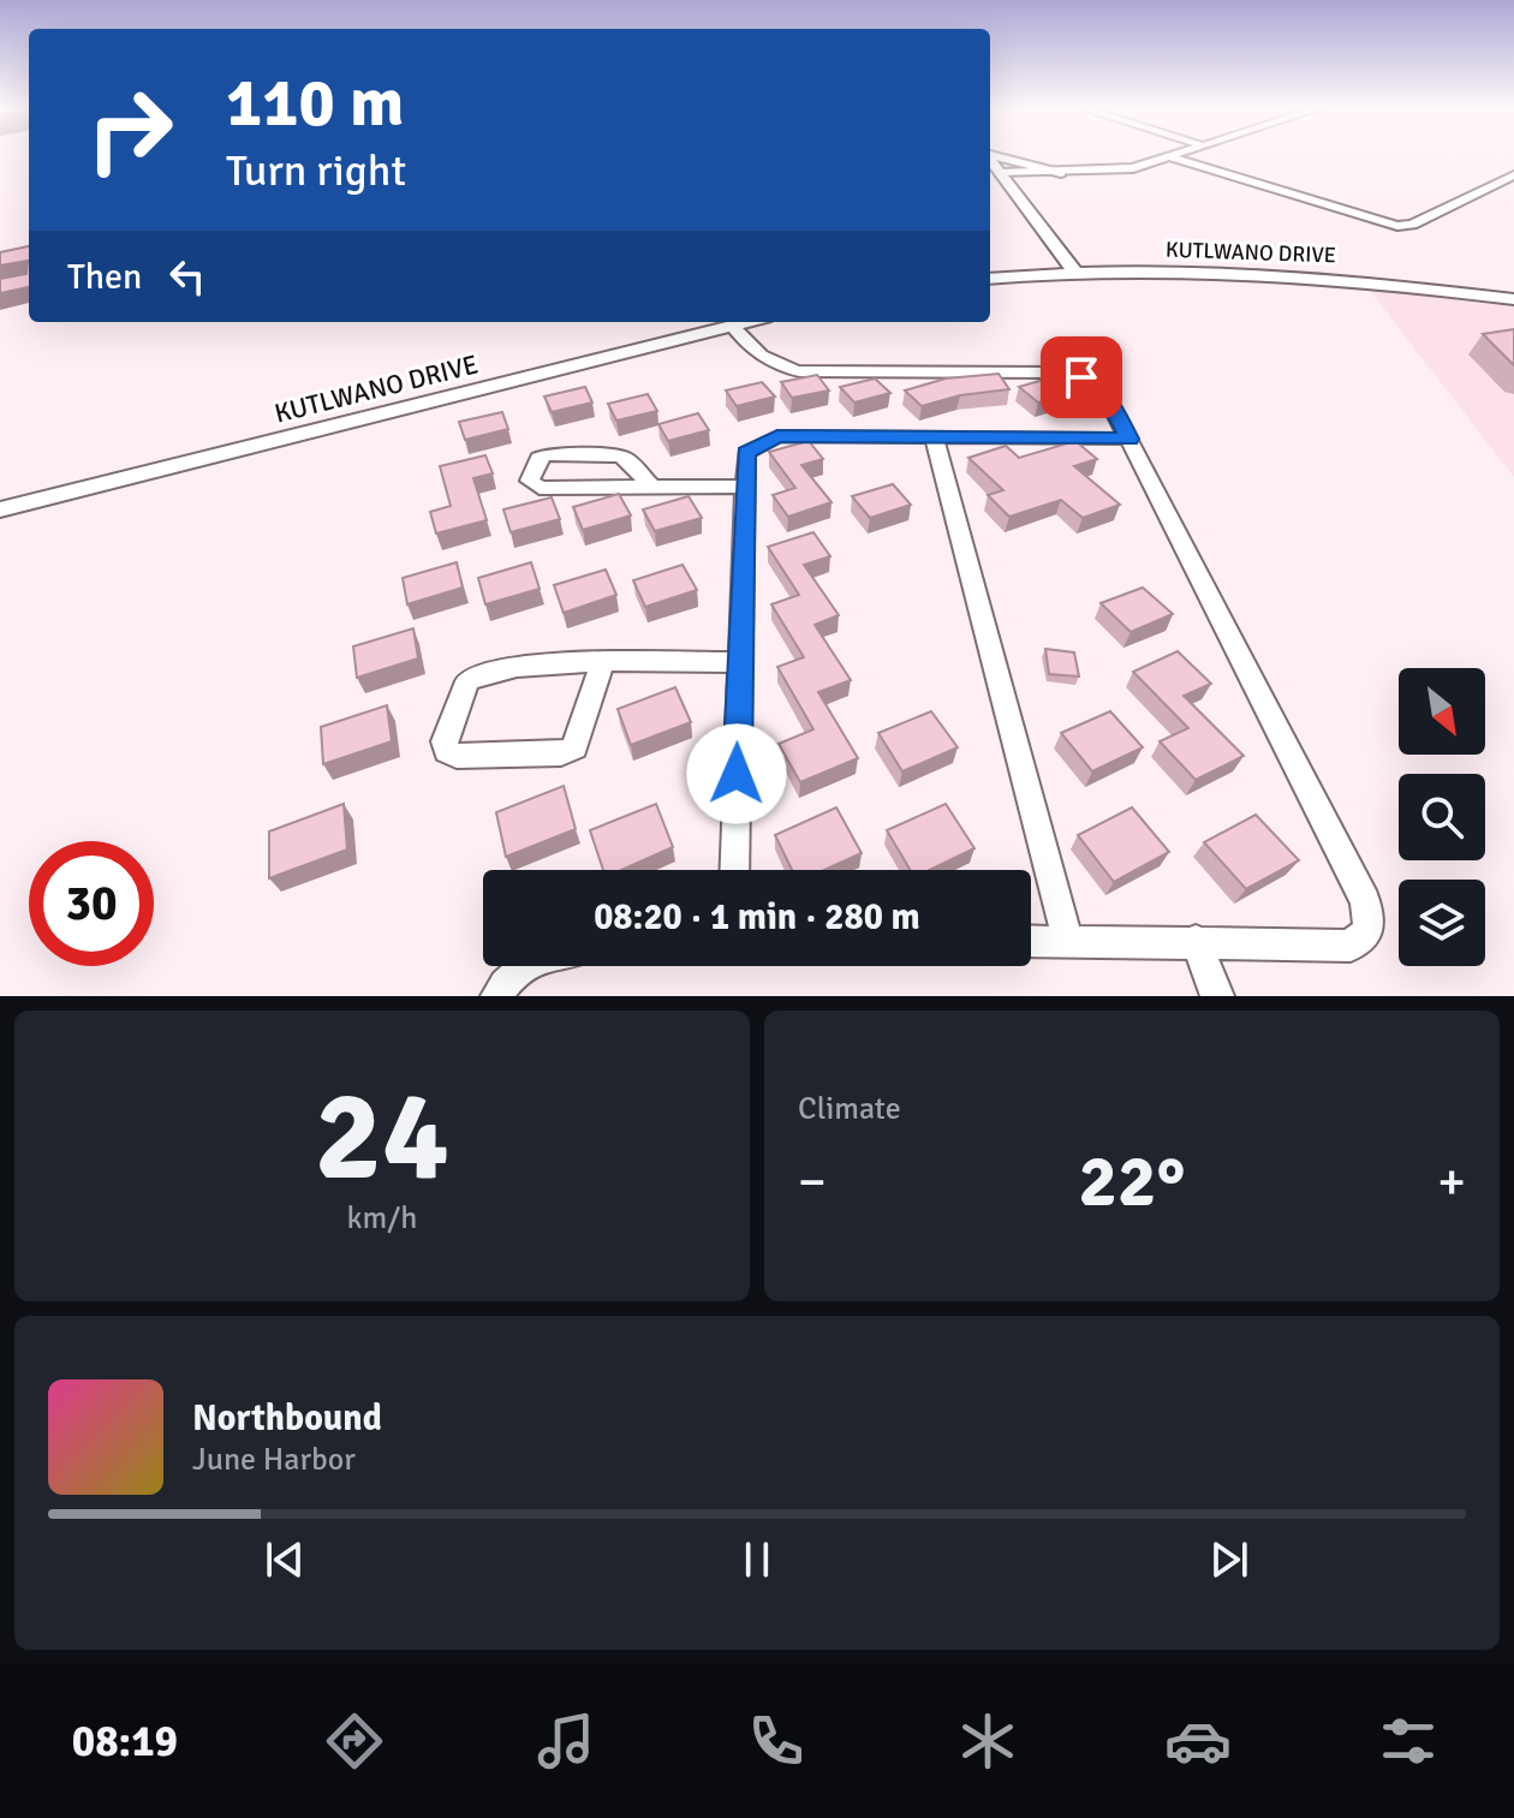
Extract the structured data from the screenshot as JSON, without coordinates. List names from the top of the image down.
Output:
{
  "streets": {
    "street": ["KUTLWANO DRIVE"]
  },
  "north": "bottom right",
  "page": {
    "turn": ["110 m", "Turn right"],
    "then": "Then",
    "limit": "30",
    "trip": "08:20 · 1 min · 280 m",
    "tile": [
      ["24", "km/h"],
      "Climate"
    ],
    "heat": ["−", "22°", "+"],
    "song": ["Northbound", "June Harbor"],
    "tabs": "08:19"
  }
}
